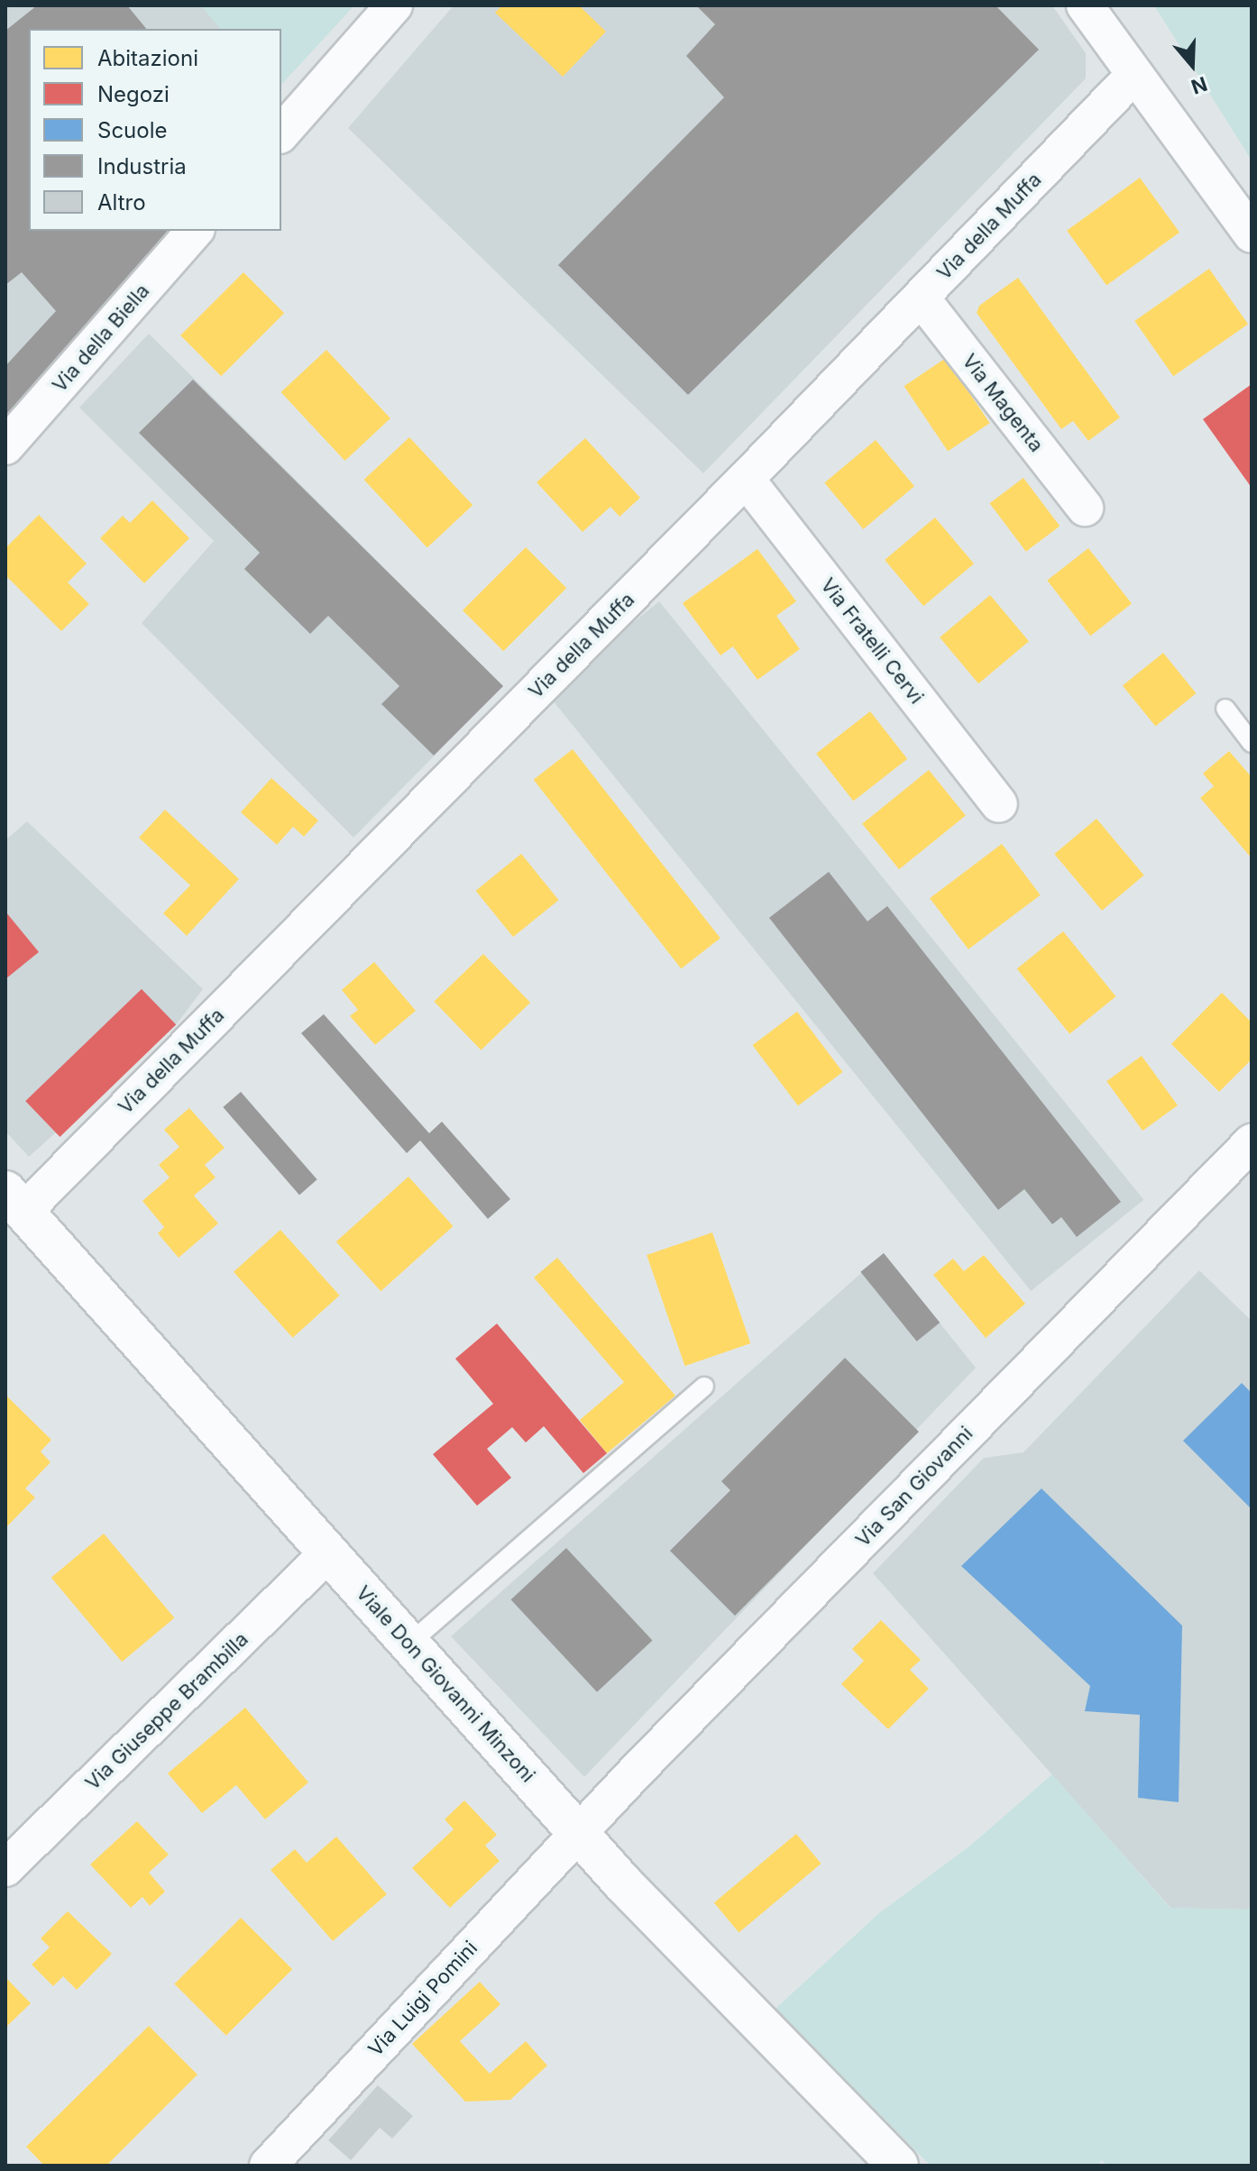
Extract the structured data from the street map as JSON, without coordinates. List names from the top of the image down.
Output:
{
  "streets": {
    "street": [
      "Via della Muffa",
      "Via della Biella",
      "Via Magenta",
      "Via Fratelli Cervi",
      "Via San Giovanni",
      "Viale Don Giovanni Minzoni",
      "Via Giuseppe Brambilla",
      "Via Luigi Pomini"
    ]
  },
  "crossings": [
    ["Via della Muffa", "Via Magenta"],
    ["Via della Muffa", "Via Fratelli Cervi"],
    ["Via della Muffa", "Viale Don Giovanni Minzoni"],
    ["Via San Giovanni", "Viale Don Giovanni Minzoni"],
    ["Via San Giovanni", "Via Luigi Pomini"],
    ["Viale Don Giovanni Minzoni", "Via Giuseppe Brambilla"],
    ["Viale Don Giovanni Minzoni", "Via Luigi Pomini"]
  ],
  "legend": [
    "Abitazioni",
    "Negozi",
    "Scuole",
    "Industria",
    "Altro"
  ],
  "north": "bottom"
}
